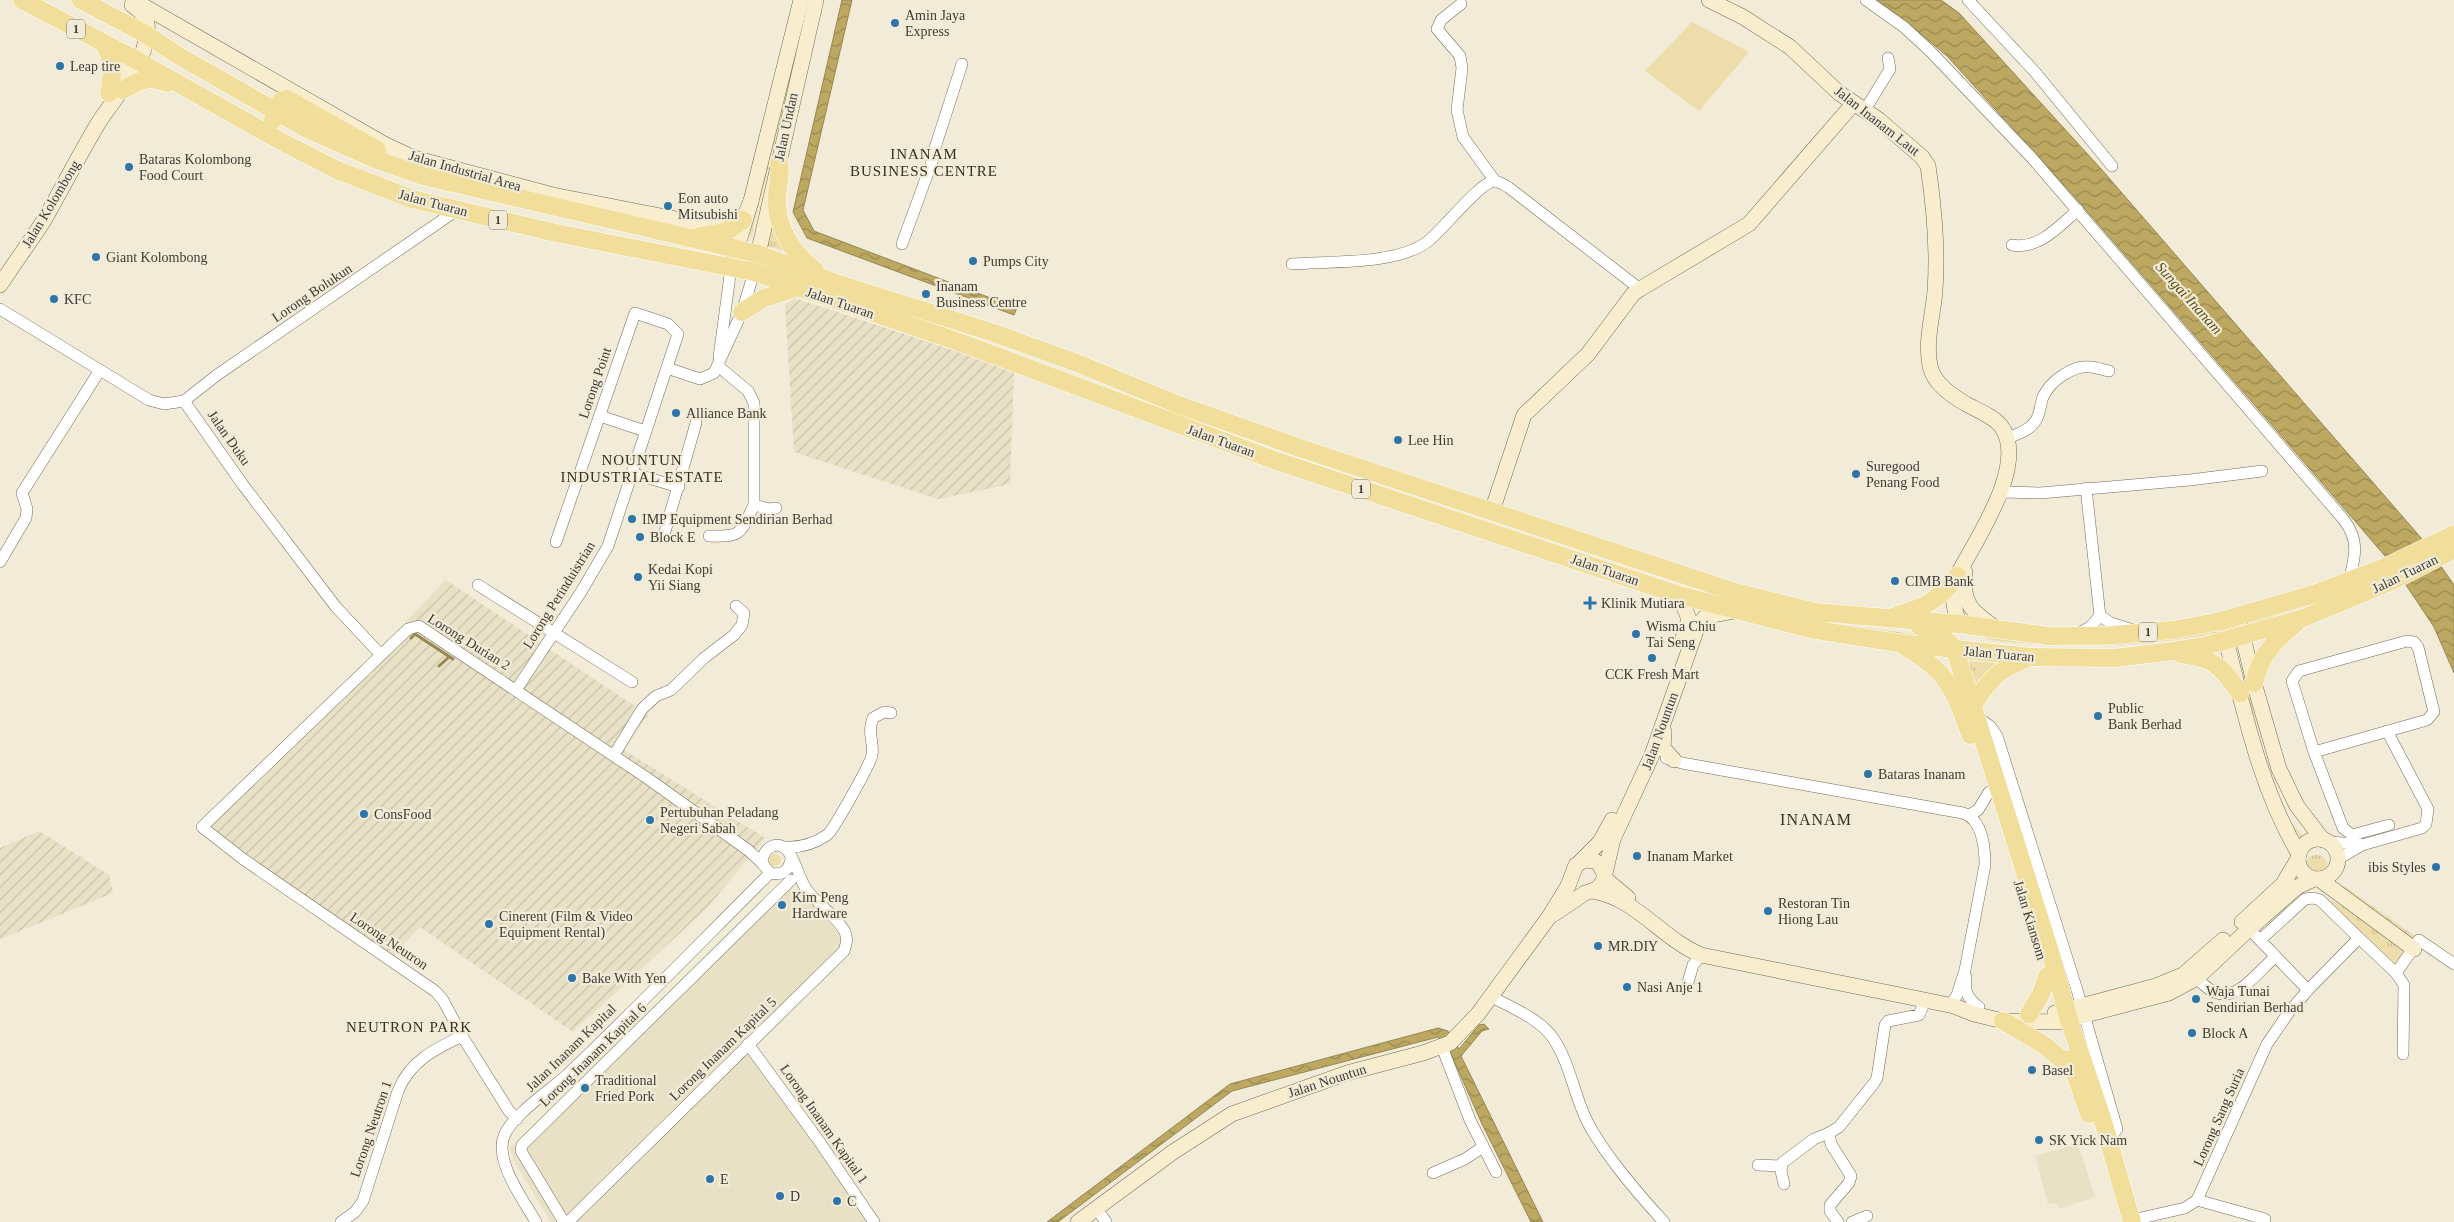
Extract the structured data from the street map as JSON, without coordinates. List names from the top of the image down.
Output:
{
  "streets": {
    "main road": ["1", "Jalan Tuaran", "Jalan Kiansom"],
    "street": [
      "Jalan Inanam Laut",
      "Jalan Undan",
      "Jalan Industrial Area",
      "Jalan Kolombong",
      "Lorong Bolukun",
      "Lorong Point",
      "Jalan Duku",
      "Lorong Perinduistrian",
      "Lorong Durian 2",
      "Jalan Nountun",
      "Lorong Neutron",
      "Jalan Inanam Kapital",
      "Lorong Inanam Kapital 5",
      "Lorong Inanam Kapital 6",
      "Lorong Sang Suria",
      "Lorong Inanam Kapital 1",
      "Lorong Neutron 1"
    ]
  },
  "crossings": [
    ["1", "Jalan Tuaran"],
    ["Jalan Undan", "Jalan Tuaran"],
    ["Jalan Tuaran", "Jalan Kolombong"],
    ["Jalan Tuaran", "Lorong Bolukun"],
    ["Jalan Tuaran", "Jalan Nountun"],
    ["Jalan Tuaran", "Jalan Kiansom"],
    ["Lorong Bolukun", "Jalan Duku"],
    ["Lorong Point", "Lorong Perinduistrian"],
    ["Jalan Duku", "Lorong Durian 2"],
    ["Lorong Perinduistrian", "Lorong Durian 2"],
    ["Lorong Durian 2", "Lorong Neutron"],
    ["Lorong Durian 2", "Jalan Inanam Kapital"],
    ["Lorong Durian 2", "Lorong Inanam Kapital 5"],
    ["Lorong Neutron", "Jalan Inanam Kapital"],
    ["Lorong Neutron", "Lorong Neutron 1"],
    ["Jalan Inanam Kapital", "Lorong Inanam Kapital 5"],
    ["Lorong Inanam Kapital 5", "Lorong Inanam Kapital 6"],
    ["Lorong Inanam Kapital 5", "Lorong Inanam Kapital 1"]
  ],
  "districts": [
    "INANAM BUSINESS CENTRE",
    "NOUNTUN INDUSTRIAL ESTATE",
    "INANAM",
    "NEUTRON PARK"
  ],
  "water": ["Sungai Inanam"],
  "places": {
    "other": [
      "Amin Jaya Express",
      "Leap tire",
      "Bataras Kolombong Food Court",
      "Eon auto Mitsubishi",
      "Giant Kolombong",
      "Pumps City",
      "Inanam Business Centre",
      "KFC",
      "Alliance Bank",
      "Lee Hin",
      "Suregood Penang Food",
      "IMP Equipment Sendirian Berhad",
      "Block E",
      "Kedai Kopi Yii Siang",
      "CIMB Bank",
      "Wisma Chiu Tai Seng",
      "CCK Fresh Mart",
      "Public Bank Berhad",
      "Bataras Inanam",
      "ConsFood",
      "Pertubuhan Peladang Negeri Sabah",
      "Inanam Market",
      "ibis Styles",
      "Kim Peng Hardware",
      "Restoran Tin Hiong Lau",
      "Cinerent (Film & Video Equipment Rental)",
      "MR.DIY",
      "Bake With Yen",
      "Nasi Anje 1",
      "Waja Tunai Sendirian Berhad",
      "Block A",
      "Basel",
      "Traditional Fried Pork",
      "SK Yick Nam",
      "E",
      "D",
      "C"
    ],
    "health": ["Klinik Mutiara"]
  }
}
